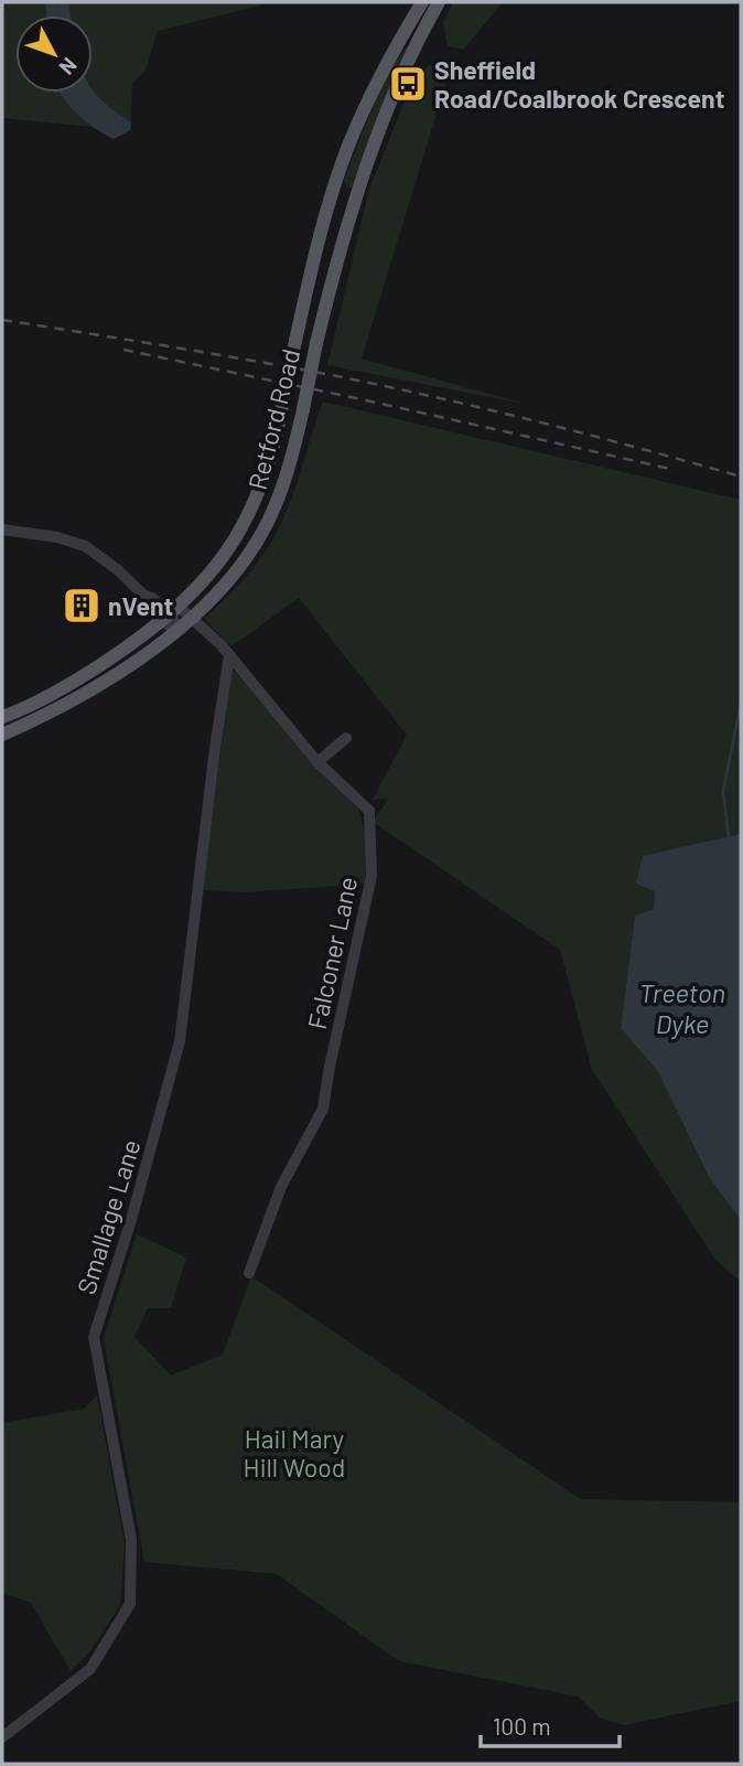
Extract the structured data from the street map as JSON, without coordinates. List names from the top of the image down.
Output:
{
  "streets": {
    "main road": ["Retford Road"],
    "street": ["Falconer Lane", "Smallage Lane"]
  },
  "crossings": [
    ["Retford Road", "Falconer Lane"],
    ["Falconer Lane", "Smallage Lane"]
  ],
  "water": ["Treeton Dyke"],
  "parks": ["Hail Mary Hill Wood"],
  "places": {
    "bus stop": ["Sheffield Road/Coalbrook Crescent"],
    "building": ["nVent"]
  },
  "scale_bar": "100 m",
  "north": "bottom right"
}
